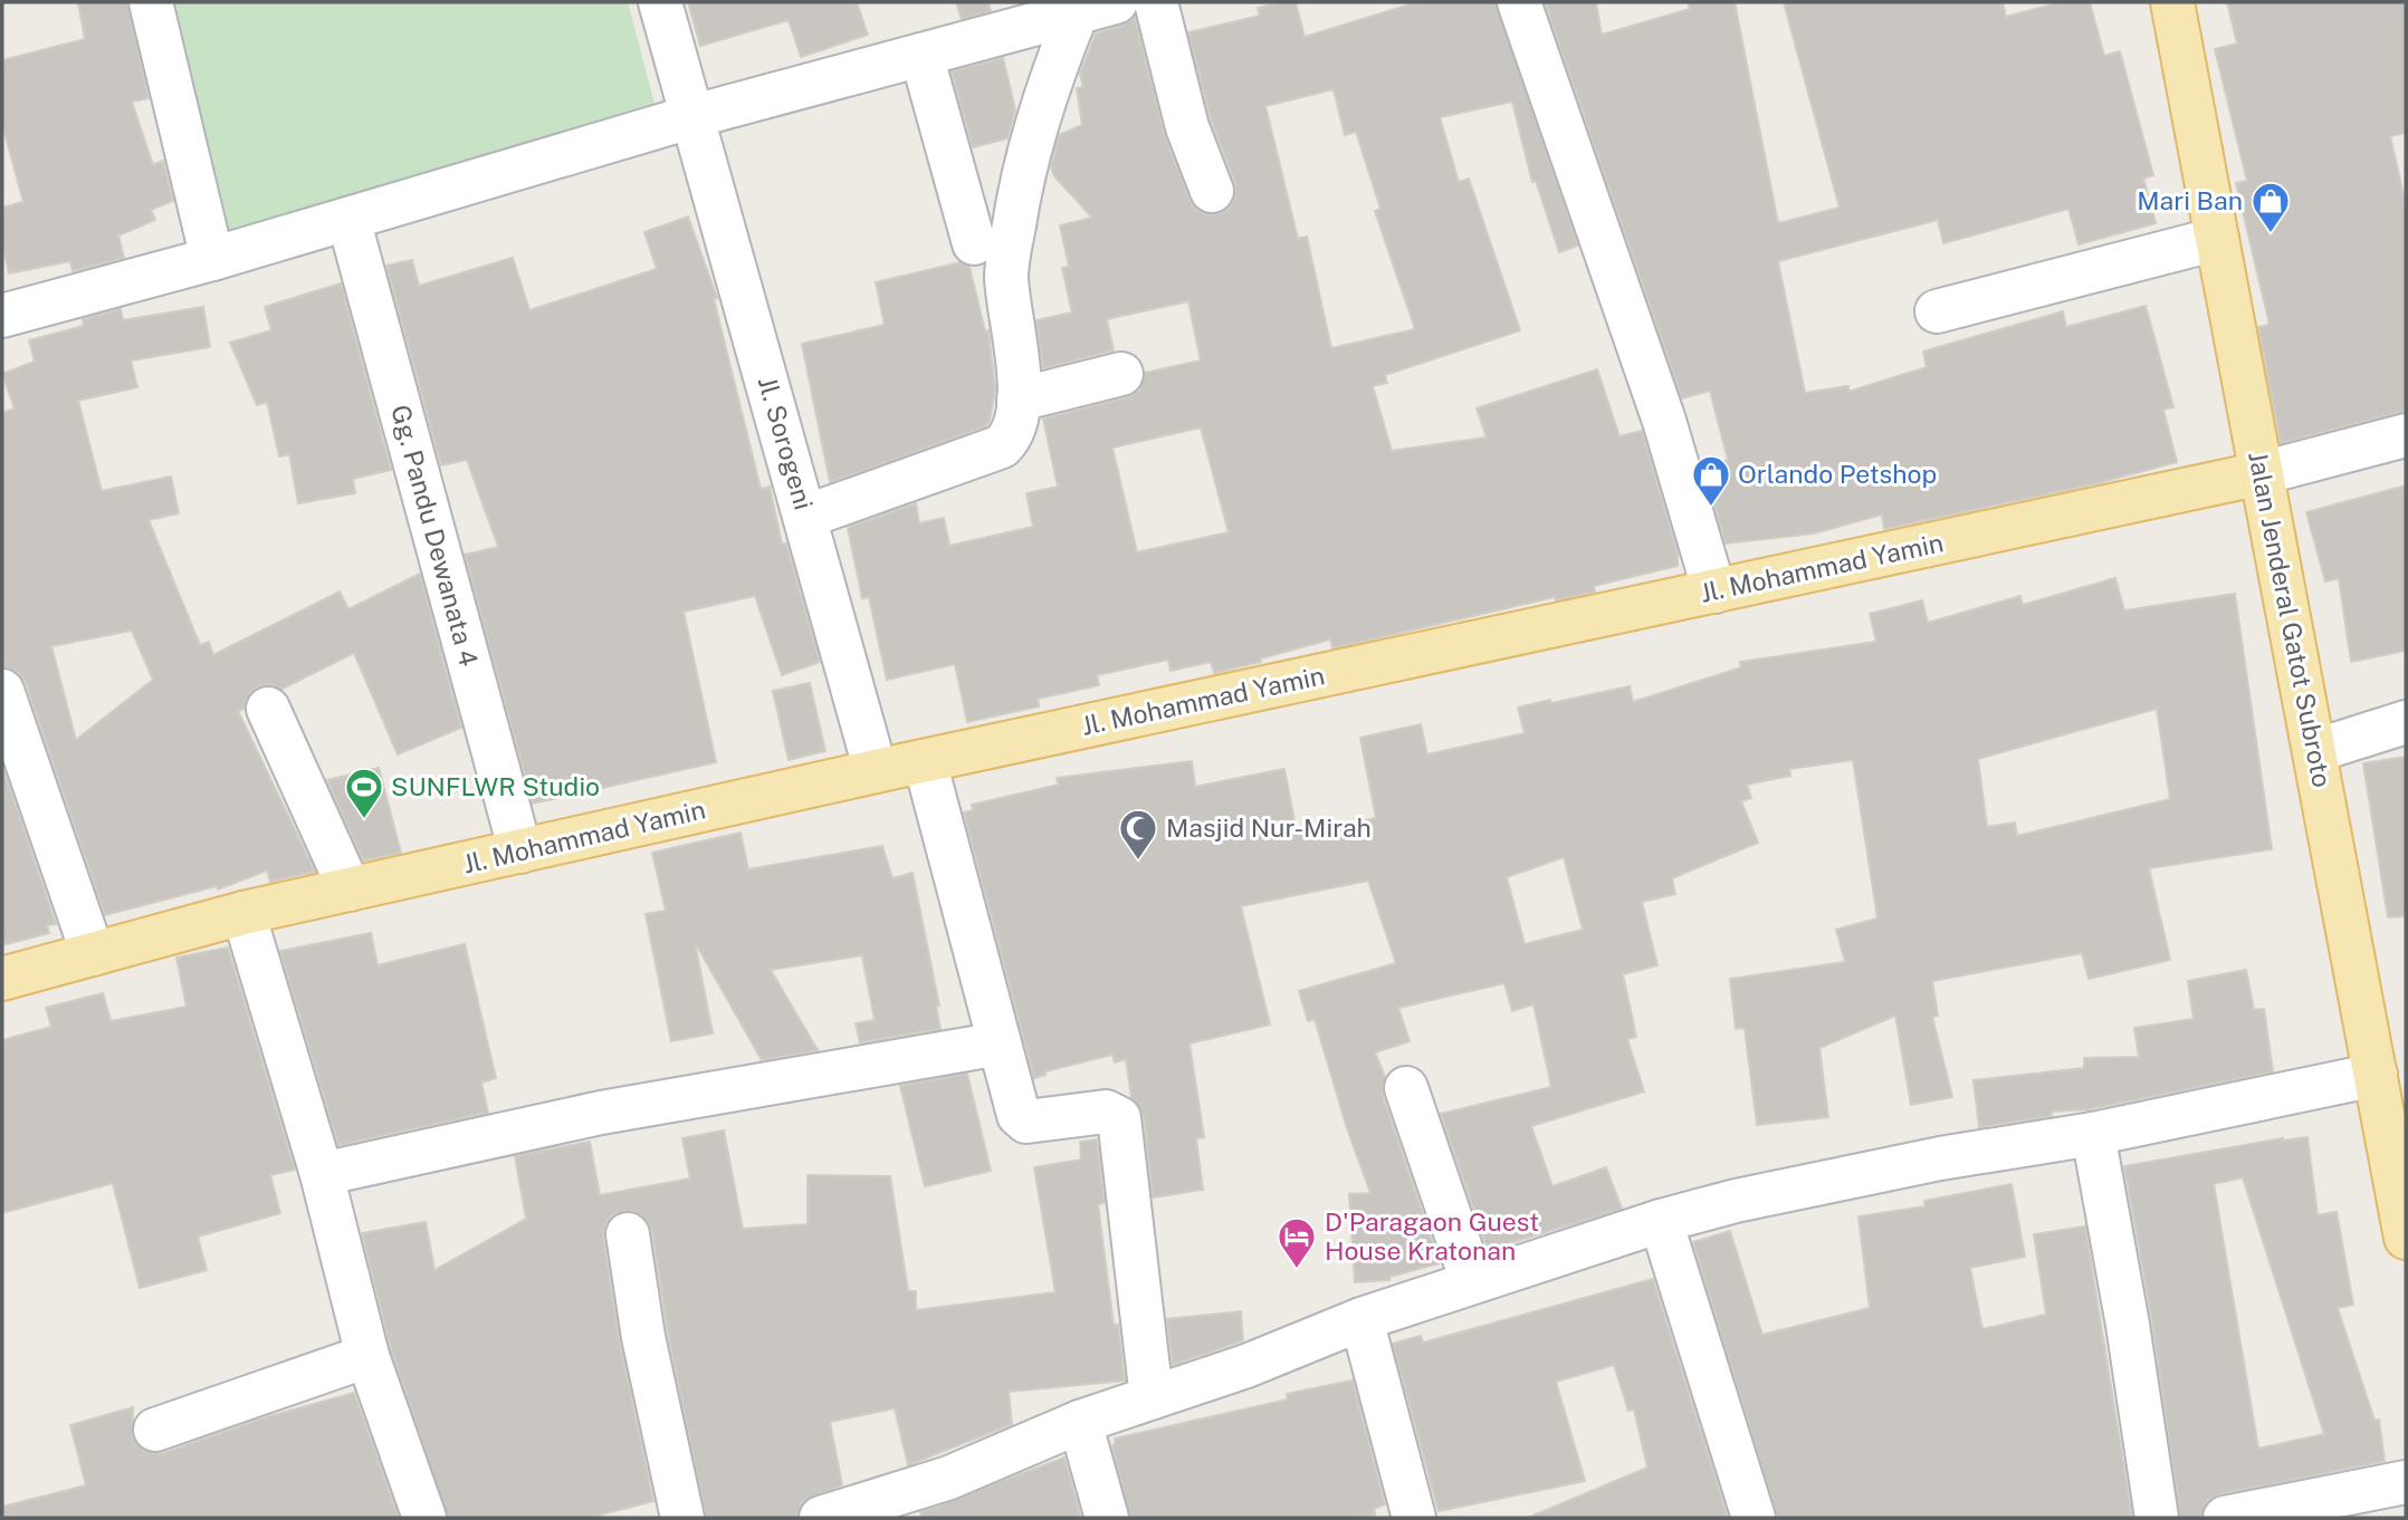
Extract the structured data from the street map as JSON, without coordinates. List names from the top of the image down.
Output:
{
  "streets": {
    "main road": ["Jl. Mohammad Yamin", "Jalan Jenderal Gatot Subroto"],
    "street": ["Jl. Sorogeni", "Gg. Pandu Dewanata 4"]
  },
  "crossings": [
    ["Jl. Sorogeni", "Jl. Mohammad Yamin"],
    ["Gg. Pandu Dewanata 4", "Jl. Mohammad Yamin"],
    ["Jl. Mohammad Yamin", "Jalan Jenderal Gatot Subroto"]
  ],
  "places": {
    "shop": ["Mari Ban", "Orlando Petshop"],
    "sports": ["SUNFLWR Studio"],
    "mosque": ["Masjid Nur-Mirah"],
    "hotel": ["D'Paragaon Guest House Kratonan"]
  }
}
